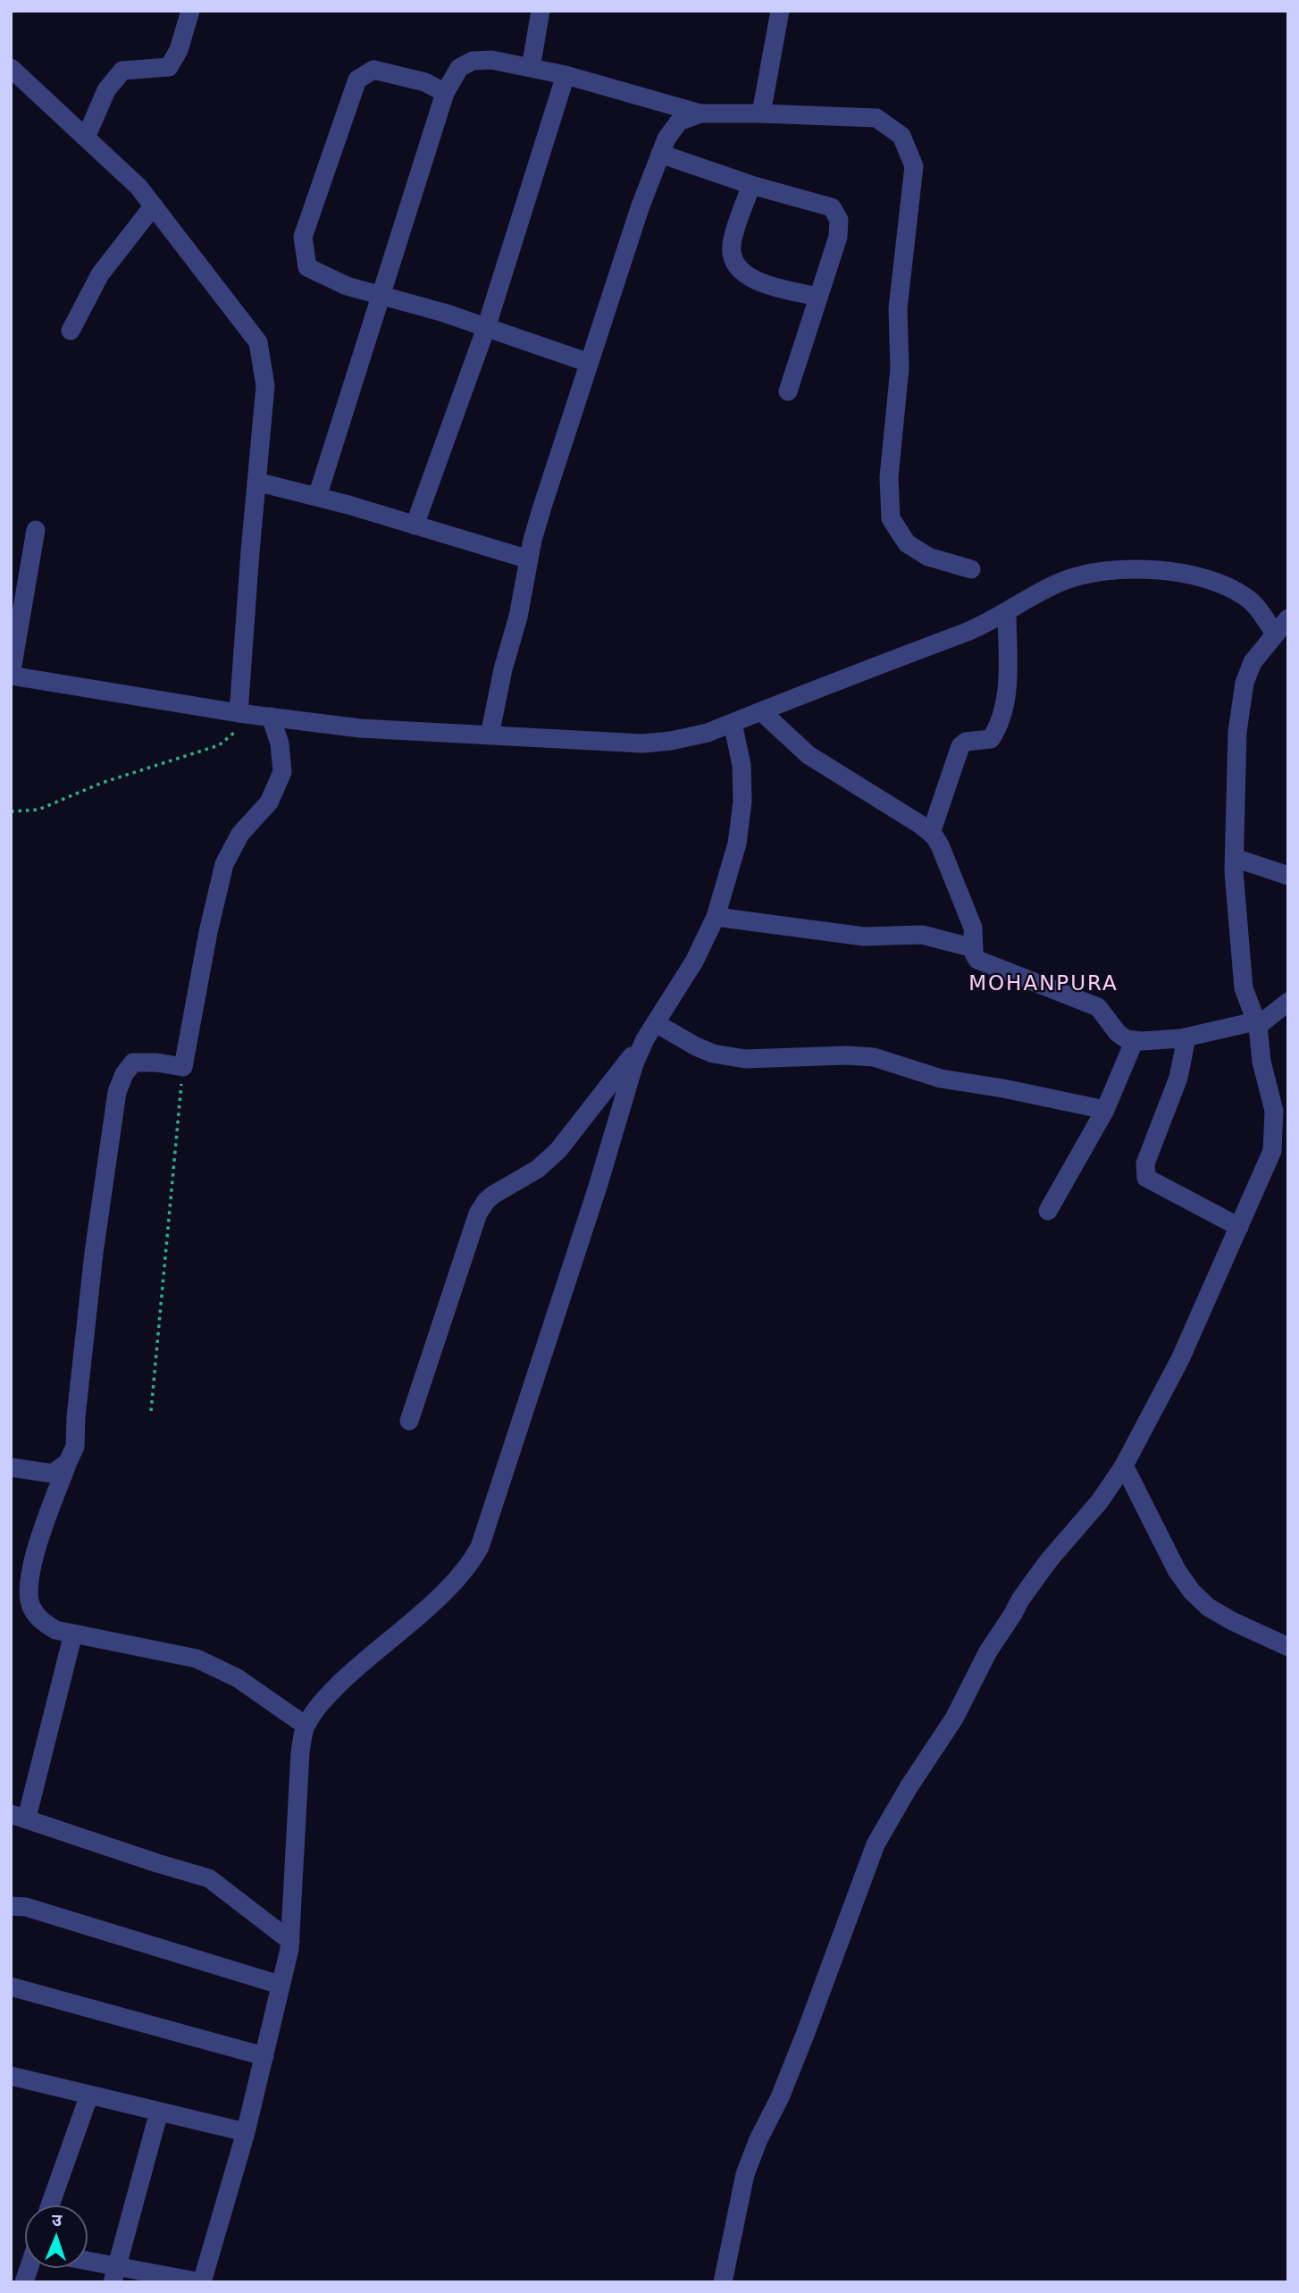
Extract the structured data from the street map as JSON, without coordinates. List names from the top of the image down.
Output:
{
  "districts": ["MOHANPURA"],
  "north": "top"
}
